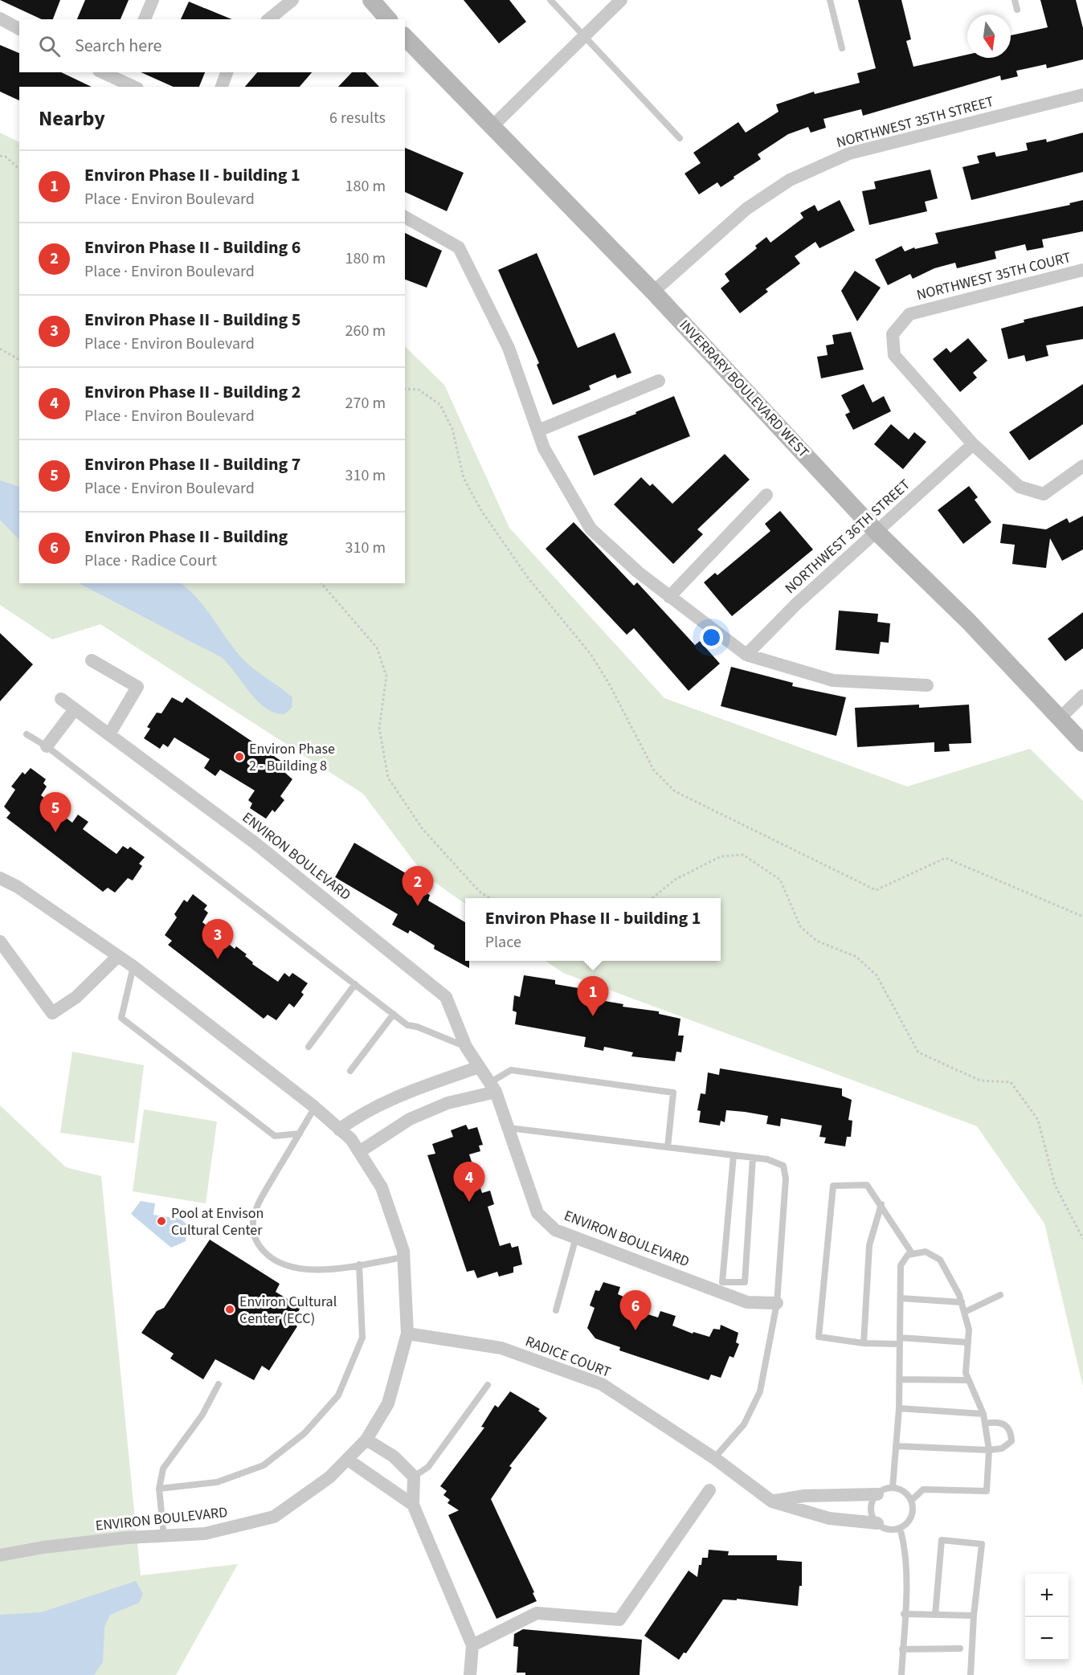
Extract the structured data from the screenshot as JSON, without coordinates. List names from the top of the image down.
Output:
{
  "streets": {
    "street": [
      "NORTHWEST 35TH STREET",
      "NORTHWEST 35TH COURT",
      "INVERRARY BOULEVARD WEST",
      "NORTHWEST 36TH STREET",
      "ENVIRON BOULEVARD",
      "RADICE COURT"
    ]
  },
  "crossings": [
    ["NORTHWEST 35TH STREET", "INVERRARY BOULEVARD WEST"],
    ["NORTHWEST 35TH COURT", "NORTHWEST 36TH STREET"],
    ["INVERRARY BOULEVARD WEST", "NORTHWEST 36TH STREET"],
    ["ENVIRON BOULEVARD", "RADICE COURT"]
  ],
  "places": ["Environ Phase 2 - Building 8", "Pool at Envison Cultural Center", "Environ Cultural Center (ECC)"],
  "north": "bottom",
  "page": {
    "search": "Search here",
    "heading": ["Nearby", "6 results"],
    "list": [
      {
        "mark": "1",
        "name": "Environ Phase II - building 1",
        "note": "Place · Environ Boulevard",
        "value": "180 m"
      },
      {
        "mark": "2",
        "name": "Environ Phase II - Building 6",
        "note": "Place · Environ Boulevard",
        "value": "180 m"
      },
      {
        "mark": "3",
        "name": "Environ Phase II - Building 5",
        "note": "Place · Environ Boulevard",
        "value": "260 m"
      },
      {
        "mark": "4",
        "name": "Environ Phase II - Building 2",
        "note": "Place · Environ Boulevard",
        "value": "270 m"
      },
      {
        "mark": "5",
        "name": "Environ Phase II - Building 7",
        "note": "Place · Environ Boulevard",
        "value": "310 m"
      },
      {
        "mark": "6",
        "name": "Environ Phase II - Building",
        "note": "Place · Radice Court",
        "value": "310 m"
      }
    ],
    "pins": [
      "5",
      "2",
      "3",
      "1",
      "4",
      "6"
    ],
    "popup": ["Environ Phase II - building 1", "Place"],
    "map_buttons": ["+", "−"]
  }
}
